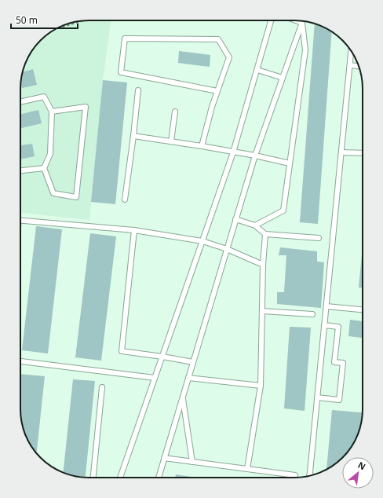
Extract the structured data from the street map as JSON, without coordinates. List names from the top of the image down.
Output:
{
  "scale_bar": "50 m",
  "north": "top right"
}
